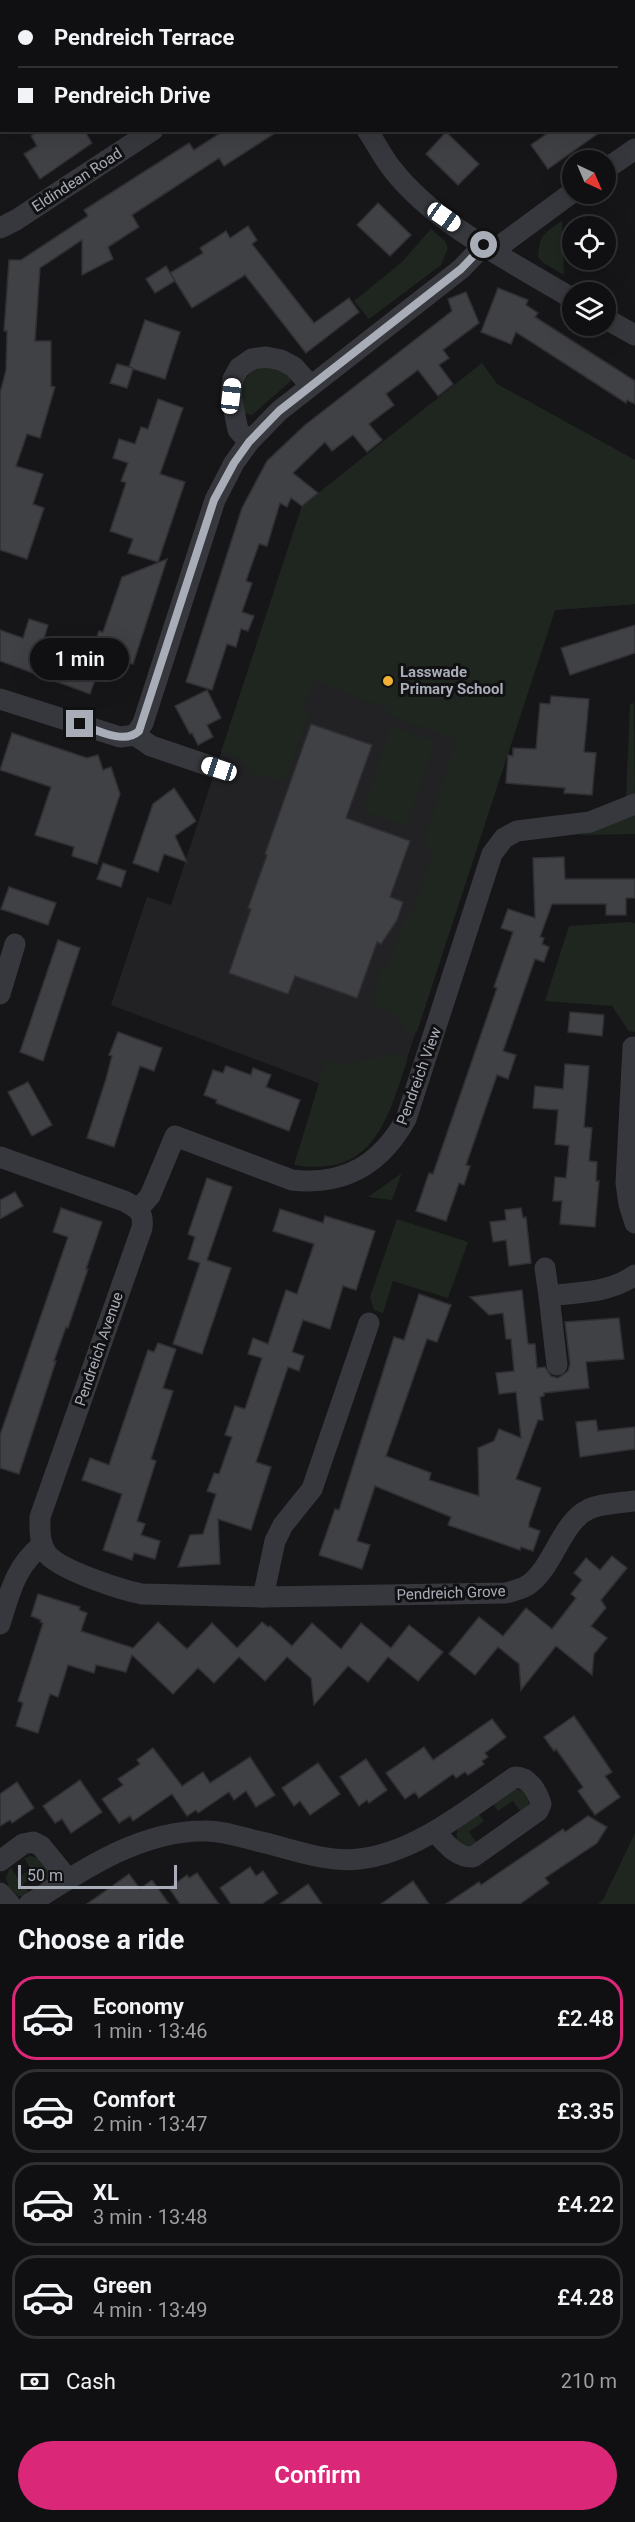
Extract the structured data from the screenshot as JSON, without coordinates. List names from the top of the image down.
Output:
{
  "streets": {
    "street": [
      "Eldindean Road",
      "Pendreich View",
      "Pendreich Avenue",
      "Pendreich Grove"
    ]
  },
  "crossings": [
    ["Pendreich View", "Pendreich Avenue"],
    ["Pendreich Avenue", "Pendreich Grove"]
  ],
  "places": ["Lasswade Primary School"],
  "scale_bar": "50 m",
  "north": "bottom right",
  "page": {
    "banner": ["Pendreich Terrace", "Pendreich Drive"],
    "bubble": "1 min",
    "scale": "50 m",
    "heading": "Choose a ride",
    "list": [
      {
        "name": "Economy",
        "note": "1 min · 13:46",
        "value": "£2.48"
      },
      {
        "name": "Comfort",
        "note": "2 min · 13:47",
        "value": "£3.35"
      },
      {
        "name": "XL",
        "note": "3 min · 13:48",
        "value": "£4.22"
      },
      {
        "name": "Green",
        "note": "4 min · 13:49",
        "value": "£4.28"
      }
    ],
    "pay": ["Cash", "210 m"],
    "buttons": "Confirm"
  }
}
